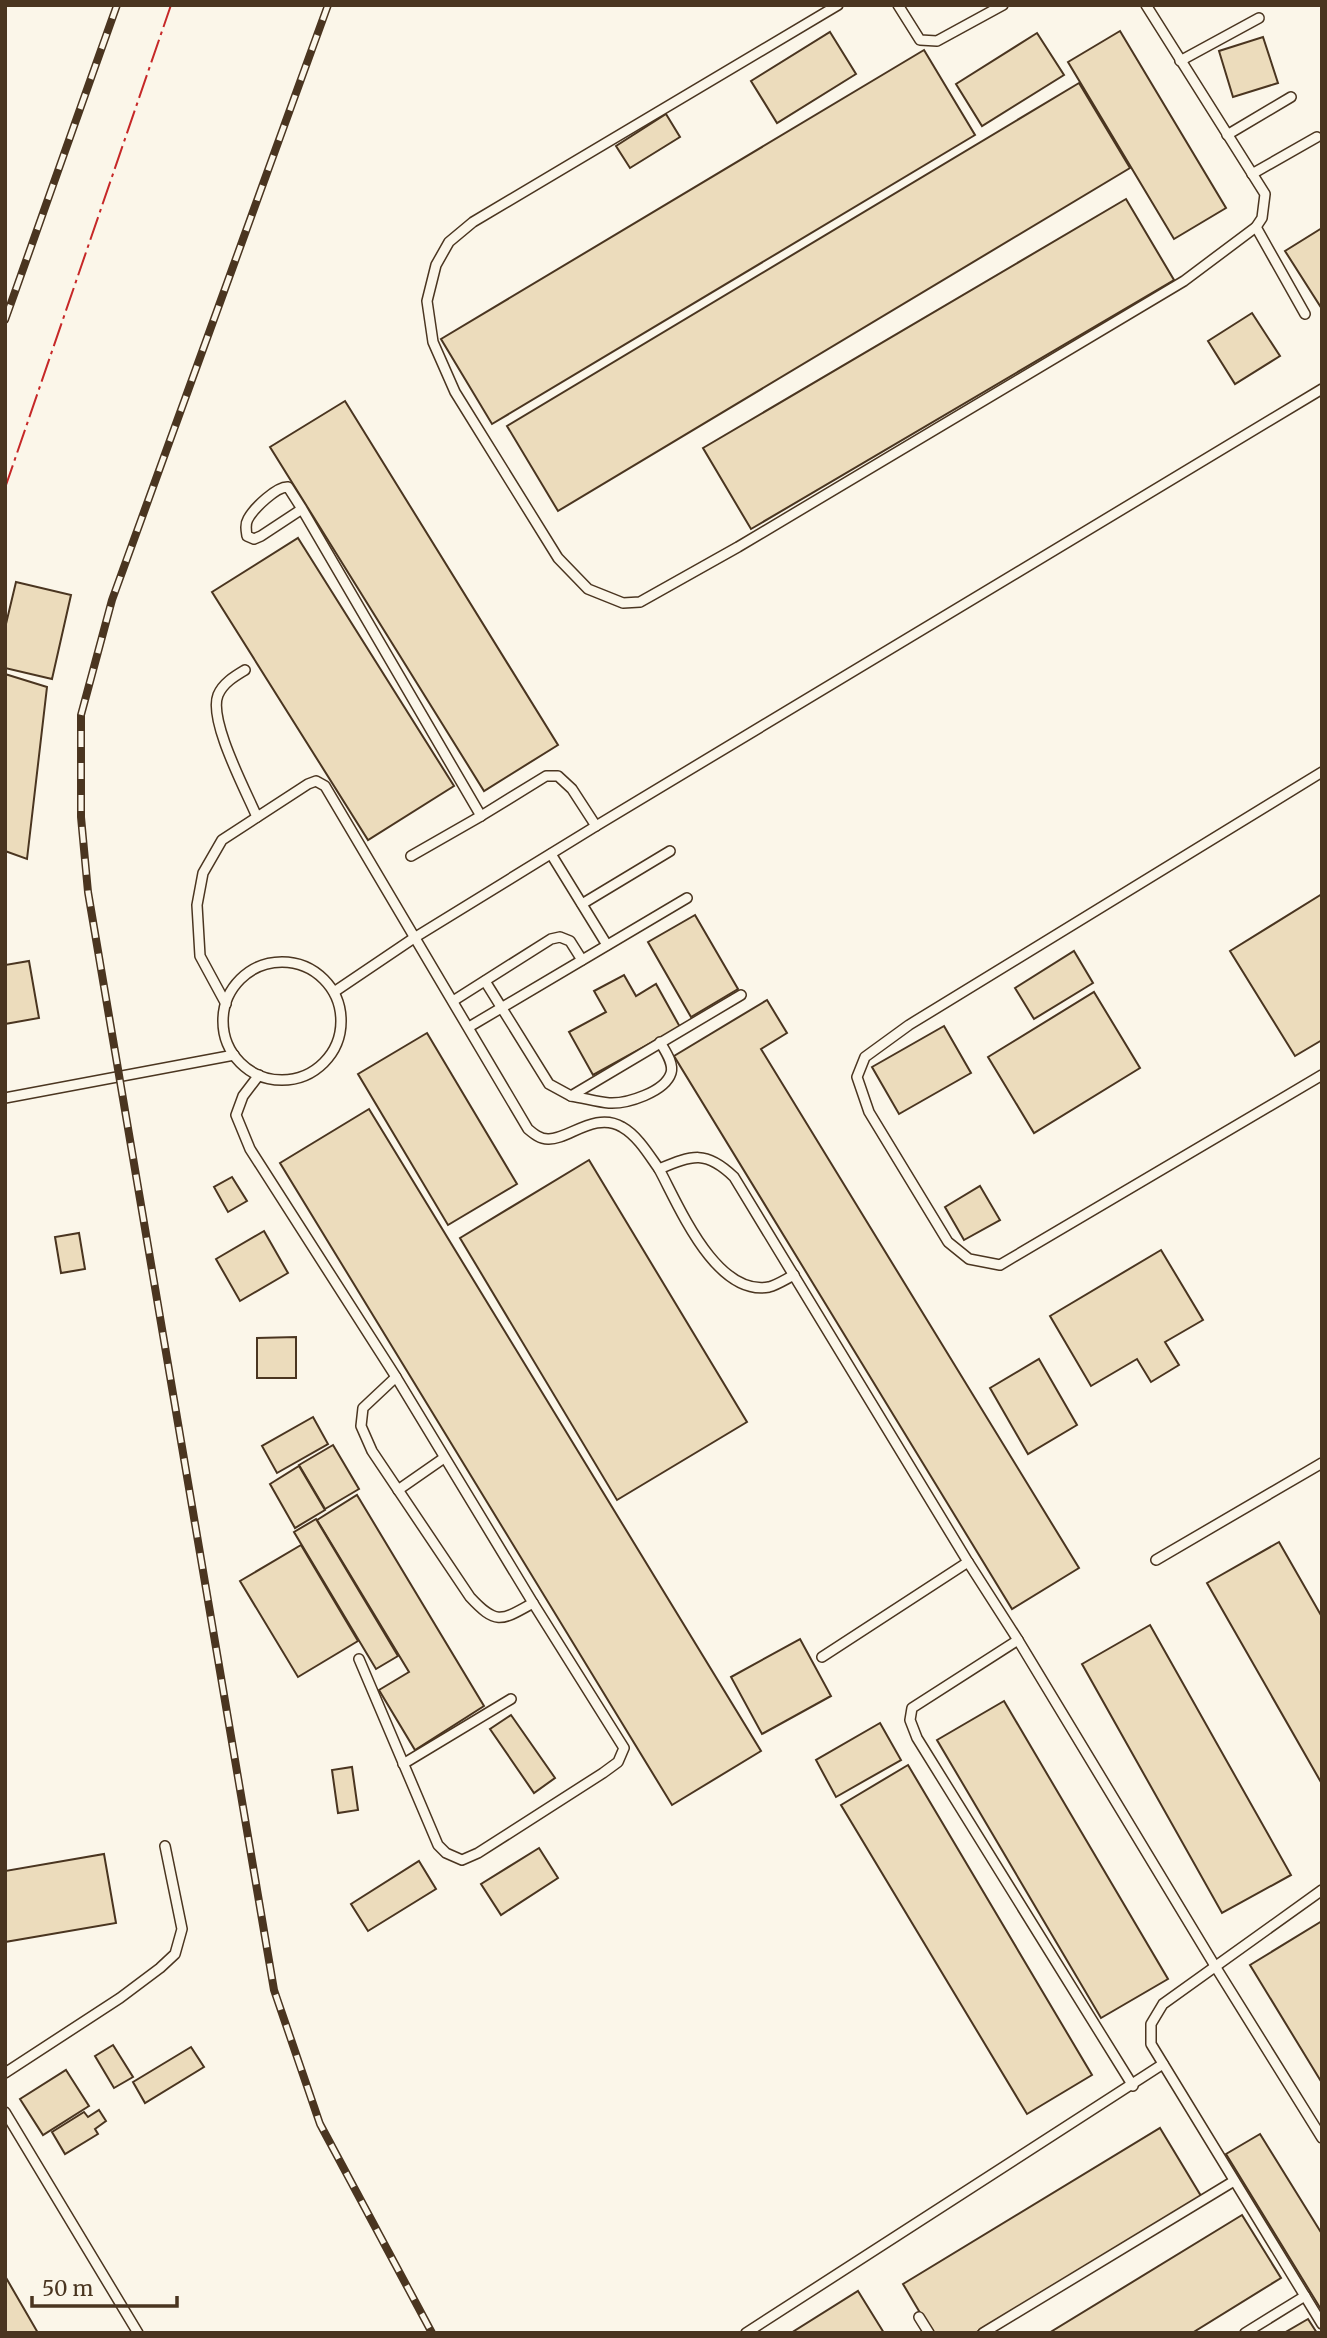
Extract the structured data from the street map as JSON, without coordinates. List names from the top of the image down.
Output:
{
  "scale_bar": "50 m"
}
